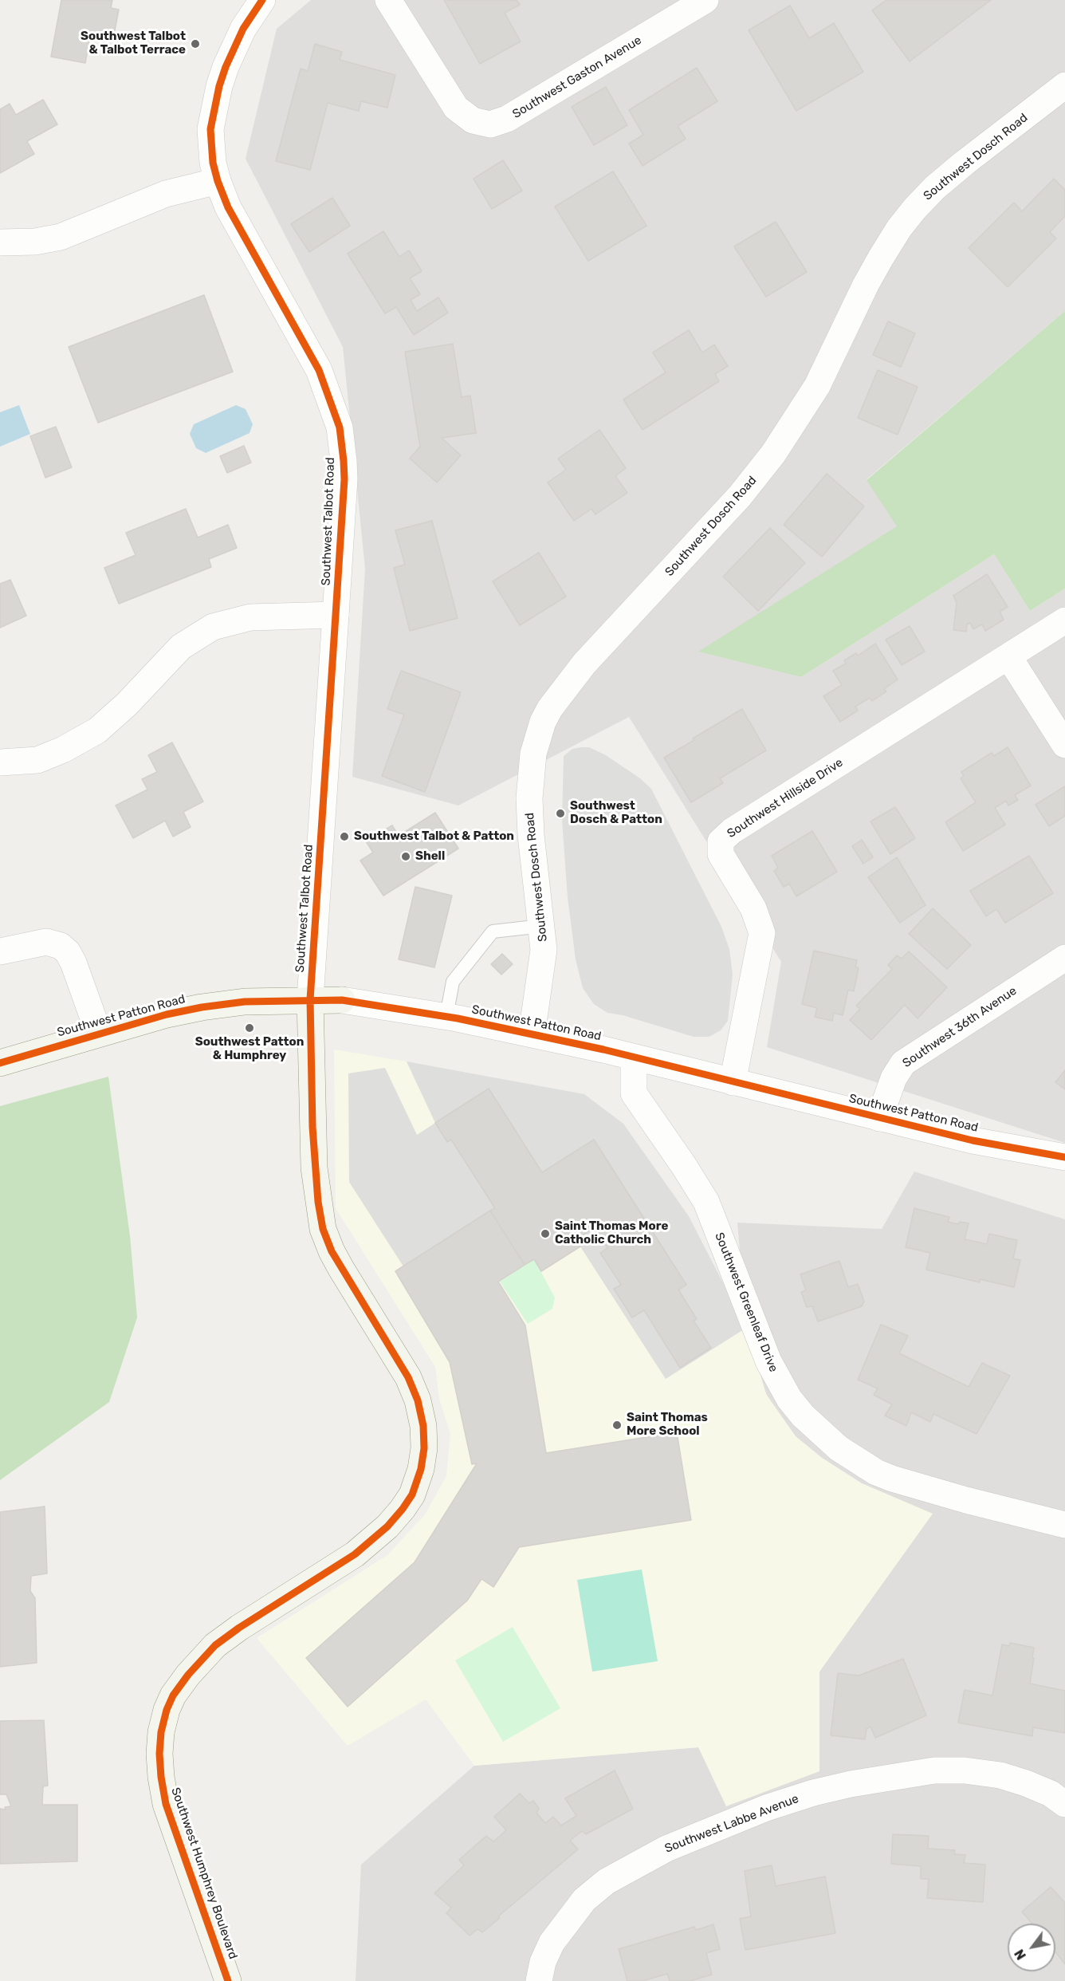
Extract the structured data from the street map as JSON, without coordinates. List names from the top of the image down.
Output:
{
  "streets": {
    "main road": ["Southwest Patton Road", "Southwest Humphrey Boulevard"],
    "street": [
      "Southwest Gaston Avenue",
      "Southwest Dosch Road",
      "Southwest Talbot Road",
      "Southwest Hillside Drive",
      "Southwest 36th Avenue",
      "Southwest Greenleaf Drive",
      "Southwest Labbe Avenue"
    ]
  },
  "crossings": [
    ["Southwest Dosch Road", "Southwest Patton Road"],
    ["Southwest Talbot Road", "Southwest Patton Road"],
    ["Southwest Talbot Road", "Southwest Humphrey Boulevard"],
    ["Southwest Hillside Drive", "Southwest Patton Road"],
    ["Southwest Patton Road", "Southwest 36th Avenue"],
    ["Southwest Patton Road", "Southwest Greenleaf Drive"],
    ["Southwest Patton Road", "Southwest Humphrey Boulevard"]
  ],
  "places": [
    "Southwest Talbot & Talbot Terrace",
    "Southwest Dosch & Patton",
    "Southwest Talbot & Patton",
    "Shell",
    "Southwest Patton & Humphrey",
    "Saint Thomas More Catholic Church",
    "Saint Thomas More School"
  ],
  "north": "bottom left"
}
